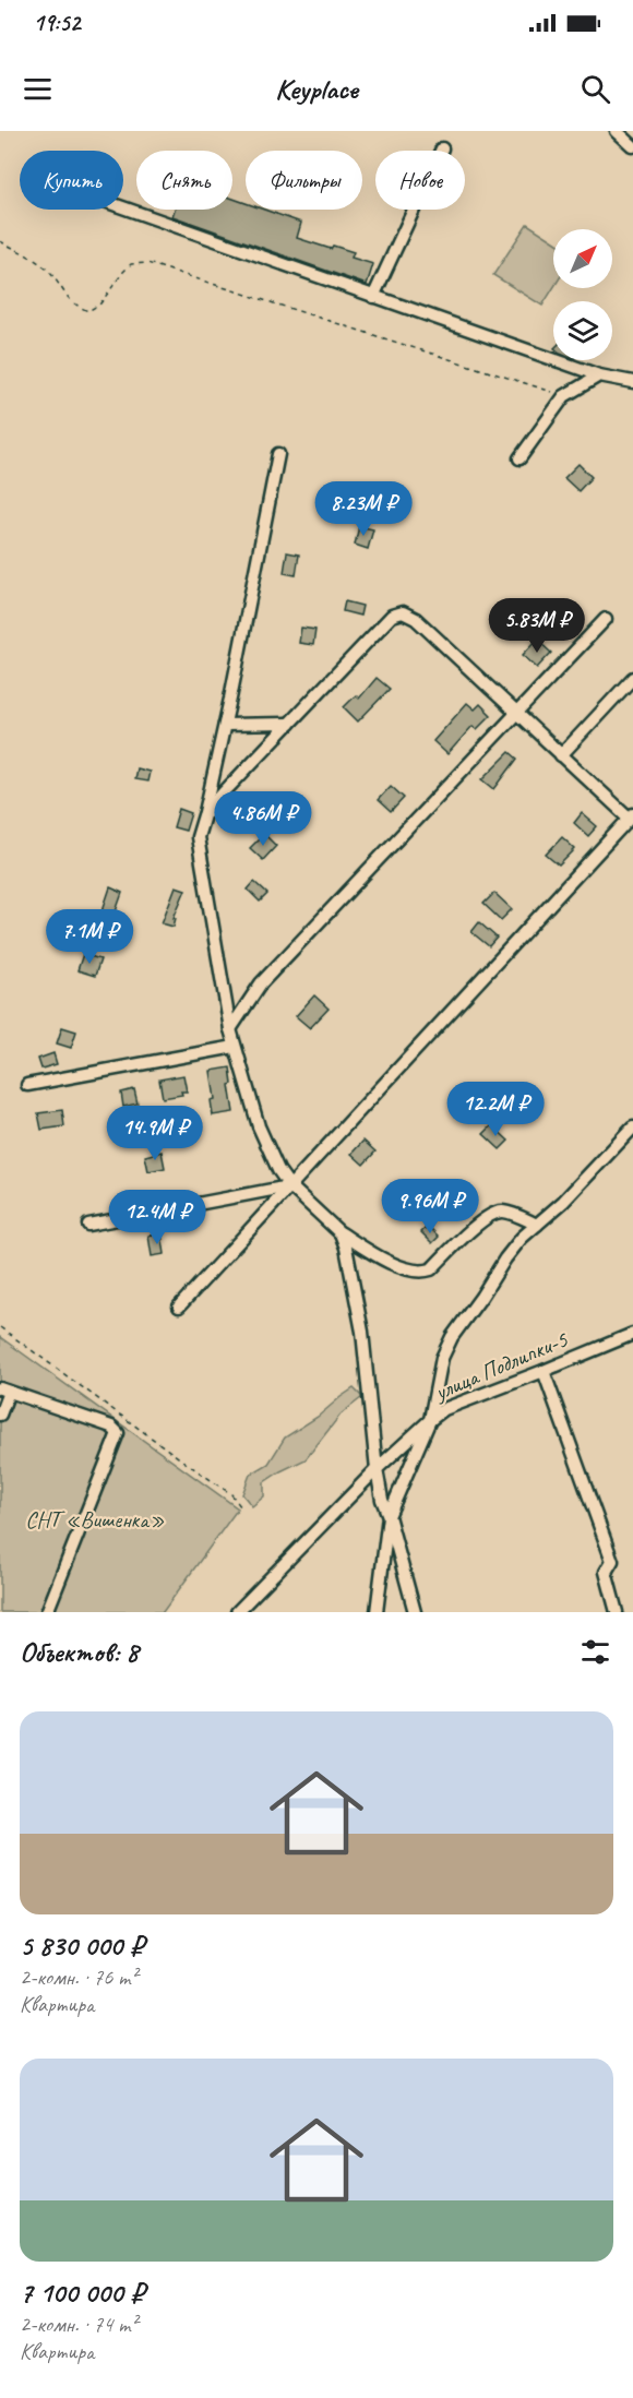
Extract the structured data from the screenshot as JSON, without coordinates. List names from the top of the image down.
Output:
{
  "streets": {
    "street": ["улица Подлипки-5"]
  },
  "parks": ["СНТ «Вишенка»"],
  "north": "top right",
  "page": {
    "status": "19:52",
    "header": "Keyplace",
    "chip": [
      "Купить",
      "Снять",
      "Фильтры",
      "Новое"
    ],
    "price": [
      "8.23M ₽",
      "5.83M ₽",
      "4.86M ₽",
      "7.1M ₽",
      "12.2M ₽",
      "14.9M ₽",
      "9.96M ₽",
      "12.4M ₽"
    ],
    "heading": "Объектов: 8",
    "list": [
      {
        "name": "5 830 000 ₽",
        "note": "2-комн. · 76 m² · Квартира"
      },
      {
        "name": "7 100 000 ₽",
        "note": "2-комн. · 74 m² · Квартира"
      }
    ]
  }
}
